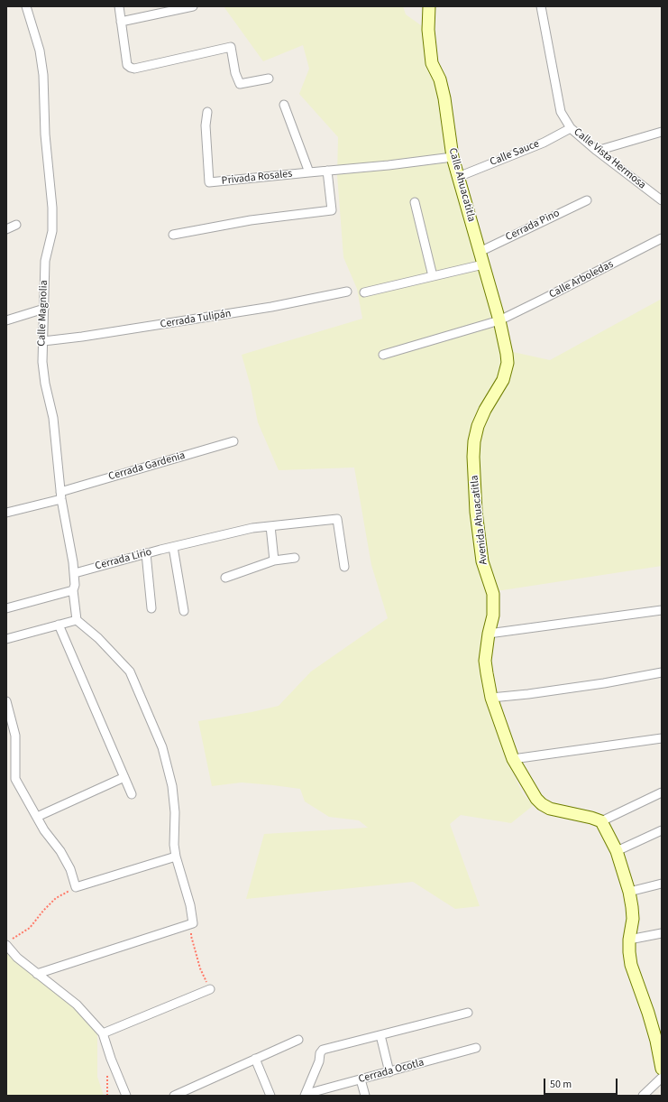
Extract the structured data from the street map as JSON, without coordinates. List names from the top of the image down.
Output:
{
  "streets": {
    "street": [
      "Calle Sauce",
      "Calle Vista Hermosa",
      "Privada Rosales",
      "Calle Ahuacatitla",
      "Cerrada Pino",
      "Calle Arboledas",
      "Calle Magnolia",
      "Cerrada Tulipán",
      "Cerrada Gardenia",
      "Avenida Ahuacatitla",
      "Cerrada Lirio",
      "Cerrada Ocotla"
    ]
  },
  "crossings": [
    ["Calle Sauce", "Calle Vista Hermosa"],
    ["Calle Sauce", "Calle Ahuacatitla"],
    ["Privada Rosales", "Calle Ahuacatitla"],
    ["Calle Ahuacatitla", "Cerrada Pino"],
    ["Calle Ahuacatitla", "Calle Arboledas"],
    ["Calle Ahuacatitla", "Avenida Ahuacatitla"],
    ["Calle Magnolia", "Cerrada Tulipán"],
    ["Calle Magnolia", "Cerrada Gardenia"],
    ["Calle Magnolia", "Cerrada Lirio"]
  ],
  "scale_bar": "50 m"
}
